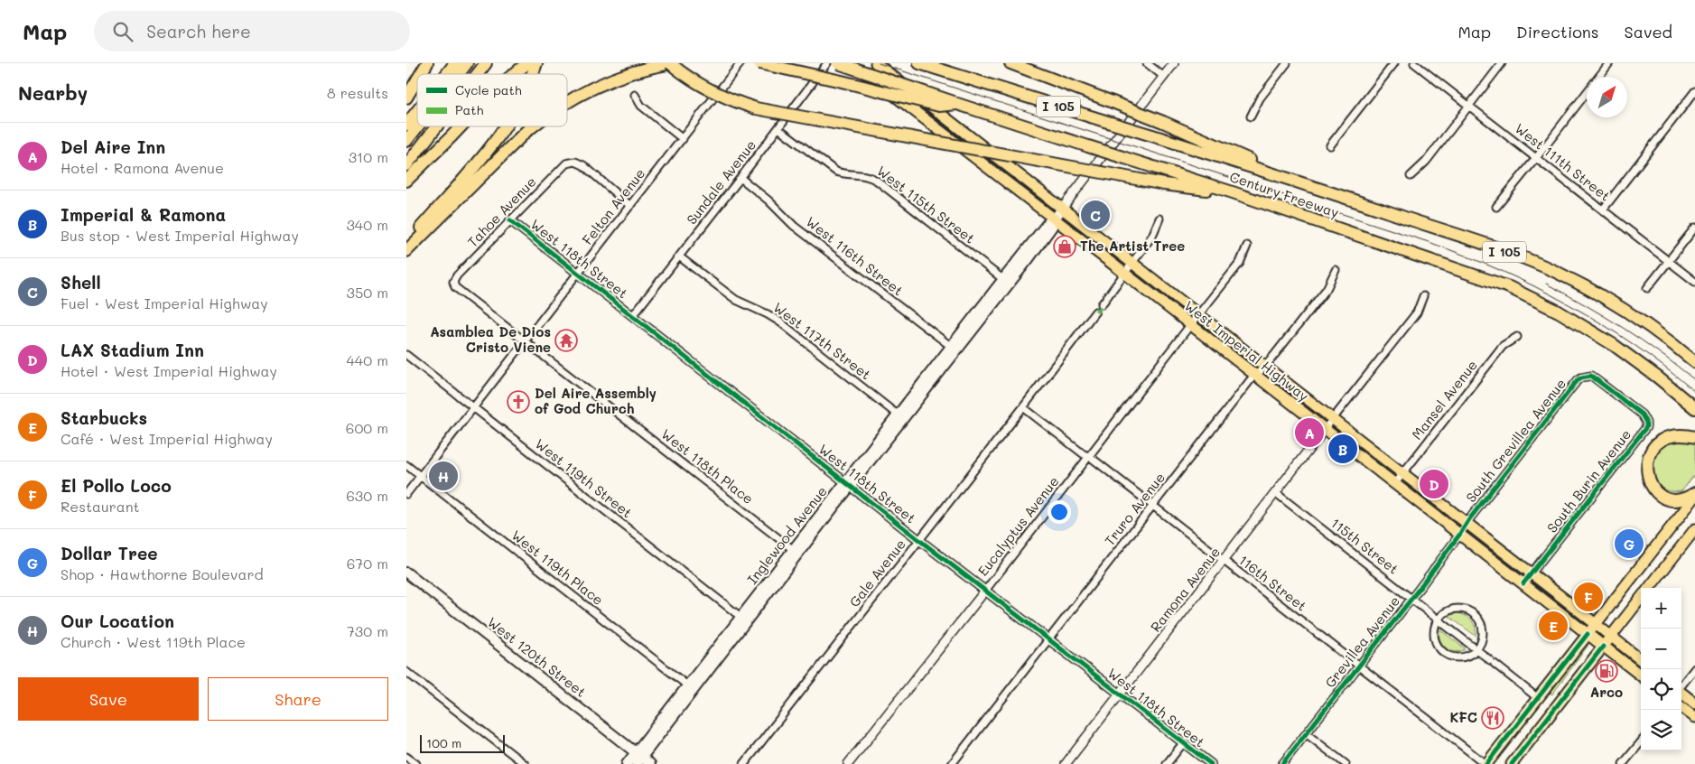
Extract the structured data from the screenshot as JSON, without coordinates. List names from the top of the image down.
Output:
{
  "streets": {
    "highway": ["I 105", "Century Freeway"],
    "main road": ["West Imperial Highway", "Inglewood Avenue", "West 120th Street"],
    "street": [
      "West 111th Street",
      "Sundale Avenue",
      "West 115th Street",
      "Felton Avenue",
      "Tahoe Avenue",
      "West 116th Street",
      "West 118th Street",
      "West 117th Street",
      "Mansel Avenue",
      "South Grevillea Avenue",
      "West 118th Place",
      "West 119th Street",
      "South Burin Avenue",
      "Truro Avenue",
      "Eucalyptus Avenue",
      "115th Street",
      "West 119th Place",
      "Gale Avenue",
      "116th Street",
      "Ramona Avenue",
      "Grevillea Avenue"
    ]
  },
  "crossings": [
    ["Sundale Avenue", "West 115th Street"],
    ["Sundale Avenue", "West 116th Street"],
    ["Sundale Avenue", "West 118th Street"],
    ["Sundale Avenue", "West 117th Street"],
    ["West 115th Street", "Inglewood Avenue"],
    ["Felton Avenue", "Tahoe Avenue"],
    ["Felton Avenue", "West 118th Street"],
    ["Felton Avenue", "West 118th Place"],
    ["Felton Avenue", "West 119th Street"],
    ["Felton Avenue", "West 119th Place"],
    ["Tahoe Avenue", "West 118th Street"],
    ["Tahoe Avenue", "West 118th Place"],
    ["West 116th Street", "Inglewood Avenue"],
    ["West 118th Street", "Truro Avenue"],
    ["West 118th Street", "Eucalyptus Avenue"],
    ["West 118th Street", "Inglewood Avenue"],
    ["West 118th Street", "Gale Avenue"],
    ["West 118th Street", "Ramona Avenue"],
    ["West 117th Street", "Inglewood Avenue"],
    ["West Imperial Highway", "Mansel Avenue"],
    ["West Imperial Highway", "South Grevillea Avenue"],
    ["West Imperial Highway", "South Burin Avenue"],
    ["West Imperial Highway", "Truro Avenue"],
    ["West Imperial Highway", "Eucalyptus Avenue"],
    ["West Imperial Highway", "Inglewood Avenue"],
    ["West Imperial Highway", "Ramona Avenue"],
    ["West Imperial Highway", "Grevillea Avenue"],
    ["South Grevillea Avenue", "South Burin Avenue"],
    ["South Grevillea Avenue", "Grevillea Avenue"],
    ["West 118th Place", "Inglewood Avenue"],
    ["West 119th Street", "Inglewood Avenue"],
    ["Truro Avenue", "116th Street"],
    ["Eucalyptus Avenue", "116th Street"],
    ["Inglewood Avenue", "West 119th Place"],
    ["Inglewood Avenue", "West 120th Street"],
    ["115th Street", "Ramona Avenue"],
    ["115th Street", "Grevillea Avenue"],
    ["Gale Avenue", "116th Street"],
    ["116th Street", "Ramona Avenue"],
    ["116th Street", "Grevillea Avenue"]
  ],
  "places": {
    "shop": ["The Artist Tree"],
    "temple": ["Asamblea De Dios Cristo Viene"],
    "church": ["Del Aire Assembly of God Church"],
    "fuel station": ["Arco"],
    "restaurant": ["KFC"]
  },
  "legend": ["Cycle path", "Path"],
  "scale_bar": "100 m",
  "north": "top right",
  "page": {
    "header": "Map",
    "search": "Search here",
    "nav": ["Map", "Directions", "Saved"],
    "heading": ["Nearby", "8 results"],
    "list": [
      {
        "mark": "A",
        "name": "Del Aire Inn",
        "note": "Hotel · Ramona Avenue",
        "value": "310 m"
      },
      {
        "mark": "B",
        "name": "Imperial & Ramona",
        "note": "Bus stop · West Imperial Highway",
        "value": "340 m"
      },
      {
        "mark": "C",
        "name": "Shell",
        "note": "Fuel · West Imperial Highway",
        "value": "350 m"
      },
      {
        "mark": "D",
        "name": "LAX Stadium Inn",
        "note": "Hotel · West Imperial Highway",
        "value": "440 m"
      },
      {
        "mark": "E",
        "name": "Starbucks",
        "note": "Café · West Imperial Highway",
        "value": "600 m"
      },
      {
        "mark": "F",
        "name": "El Pollo Loco",
        "note": "Restaurant",
        "value": "630 m"
      },
      {
        "mark": "G",
        "name": "Dollar Tree",
        "note": "Shop · Hawthorne Boulevard",
        "value": "670 m"
      },
      {
        "mark": "H",
        "name": "Our Location",
        "note": "Church · West 119th Place",
        "value": "730 m"
      }
    ],
    "pins": [
      "C",
      "A",
      "B",
      "H",
      "D",
      "G",
      "F",
      "E"
    ],
    "map_buttons": ["+", "−"],
    "buttons": ["Save", "Share"],
    "scale": "100 m"
  }
}
